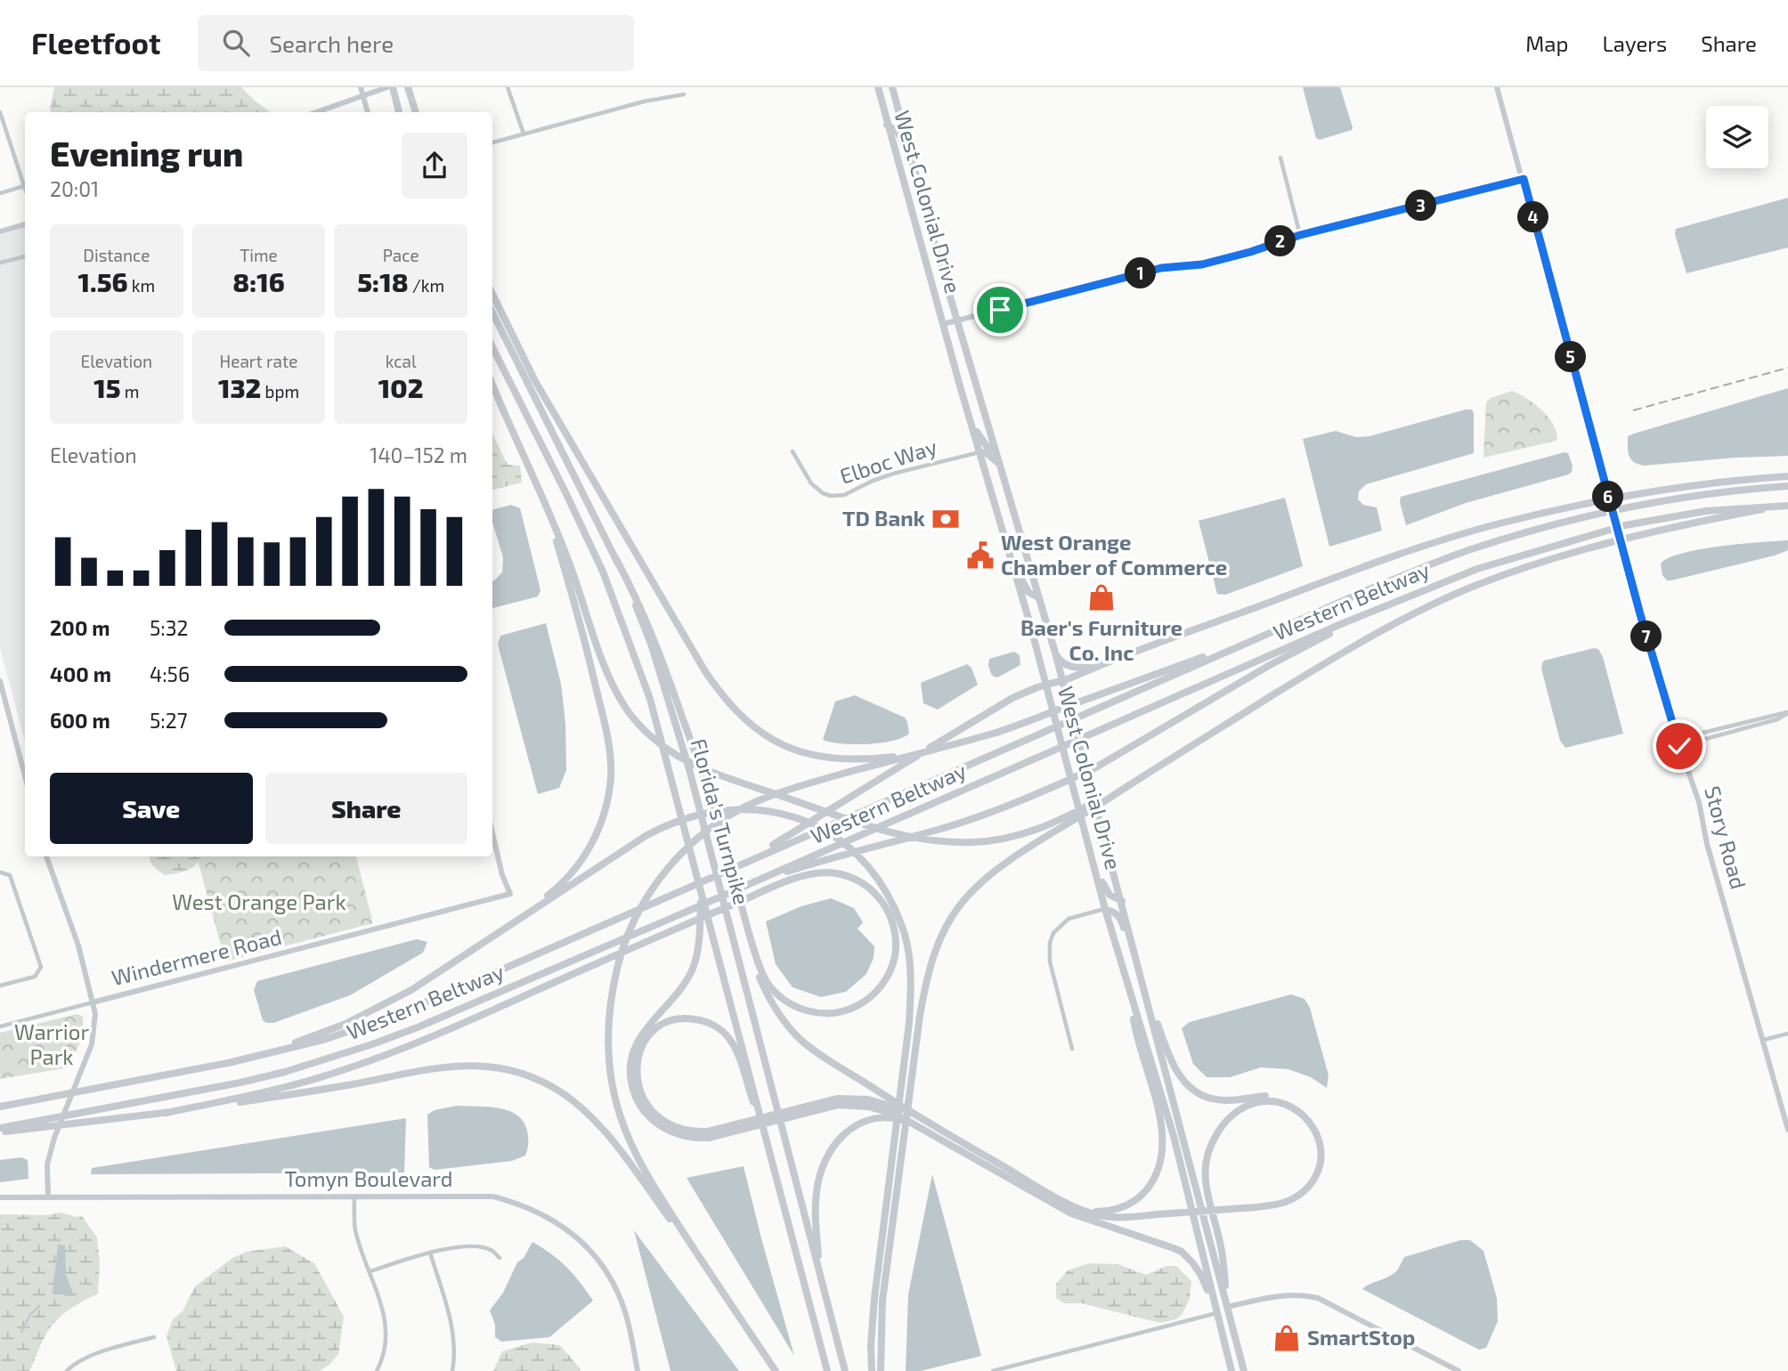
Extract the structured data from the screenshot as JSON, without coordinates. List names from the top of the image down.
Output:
{
  "streets": {
    "highway": ["West Colonial Drive", "Western Beltway", "Florida's Turnpike"],
    "street": [
      "Elboc Way",
      "Story Road",
      "Windermere Road",
      "Tomyn Boulevard"
    ]
  },
  "crossings": [
    ["West Colonial Drive", "Elboc Way"]
  ],
  "parks": ["West Orange Park", "Warrior Park"],
  "places": {
    "bank": ["TD Bank"],
    "public building": ["West Orange Chamber of Commerce"],
    "shop": ["Baer's Furniture Co. Inc", "SmartStop"]
  },
  "page": {
    "header": "Fleetfoot",
    "search": "Search here",
    "nav": ["Map", "Layers", "Share"],
    "heading": ["Evening run", "20:01"],
    "pins": [
      "3",
      "4",
      "2",
      "1",
      "5",
      "6",
      "7"
    ],
    "stats": [
      ["Distance", "1.56 km"],
      ["Time", "8:16"],
      ["Pace", "5:18 /km"],
      ["Elevation", "15 m"],
      ["Heart rate", "132 bpm"],
      ["kcal", "102"]
    ],
    "chart": ["Elevation", "140–152 m"],
    "list": [
      {
        "name": "200 m",
        "note": "5:32"
      },
      {
        "name": "400 m",
        "note": "4:56"
      },
      {
        "name": "600 m",
        "note": "5:27"
      }
    ],
    "buttons": ["Save", "Share"]
  }
}
